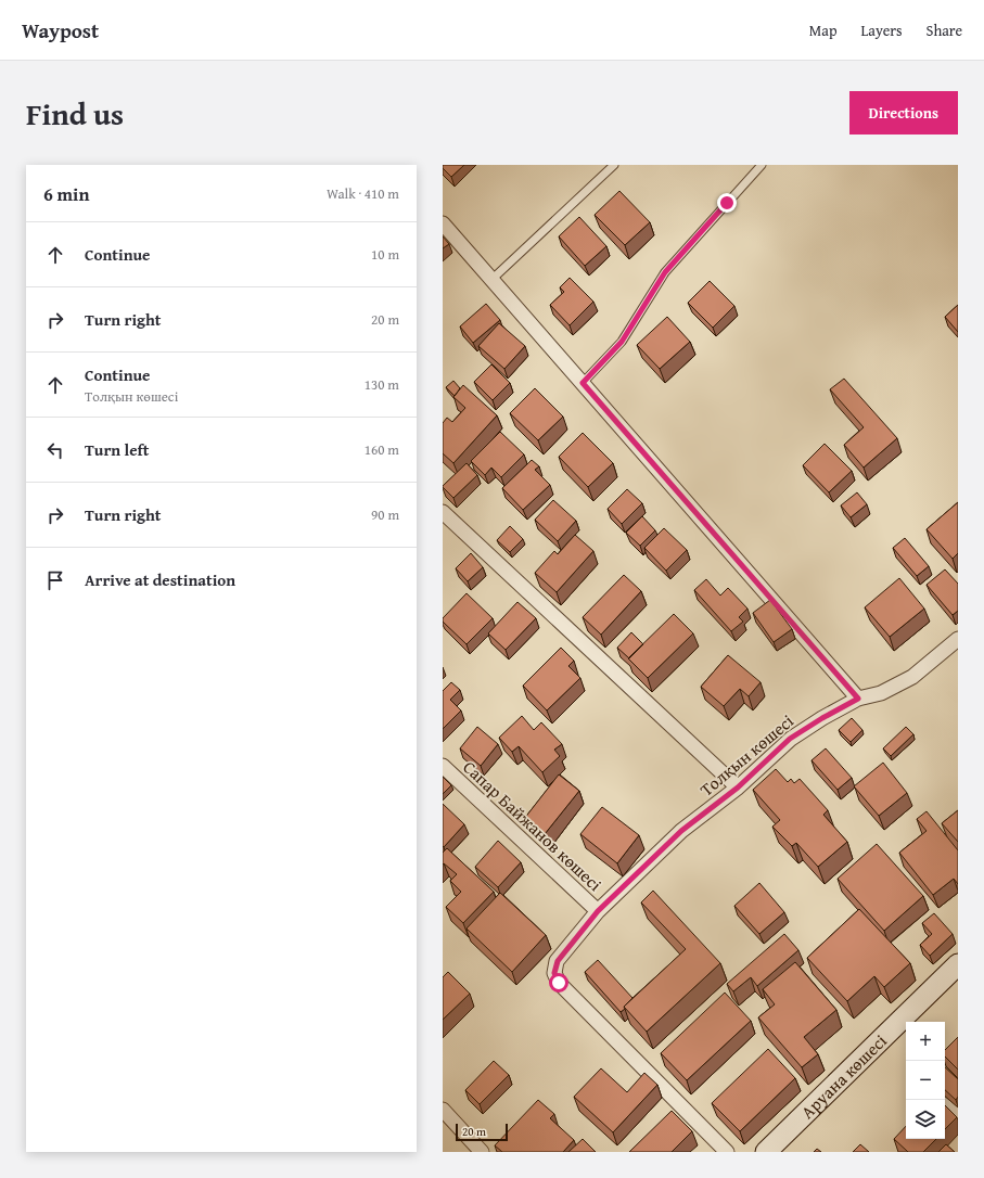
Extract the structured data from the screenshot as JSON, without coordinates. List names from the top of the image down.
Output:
{
  "streets": {
    "street": ["Толқын көшесі", "Сапар Байжанов көшесі", "Аруана көшесі"]
  },
  "crossings": [
    ["Толқын көшесі", "Сапар Байжанов көшесі"]
  ],
  "scale_bar": "20 m",
  "page": {
    "header": "Waypost",
    "nav": ["Map", "Layers", "Share"],
    "title": "Find us",
    "buttons": "Directions",
    "heading": ["6 min", "Walk · 410 m"],
    "list": [
      ["Continue", "10 m"],
      ["Turn right", "20 m"],
      ["Continue", "Толқын көшесі", "130 m"],
      ["Turn left", "160 m"],
      ["Turn right", "90 m"],
      "Arrive at destination"
    ],
    "map_buttons": ["+", "−"],
    "scale": "20 m"
  }
}
